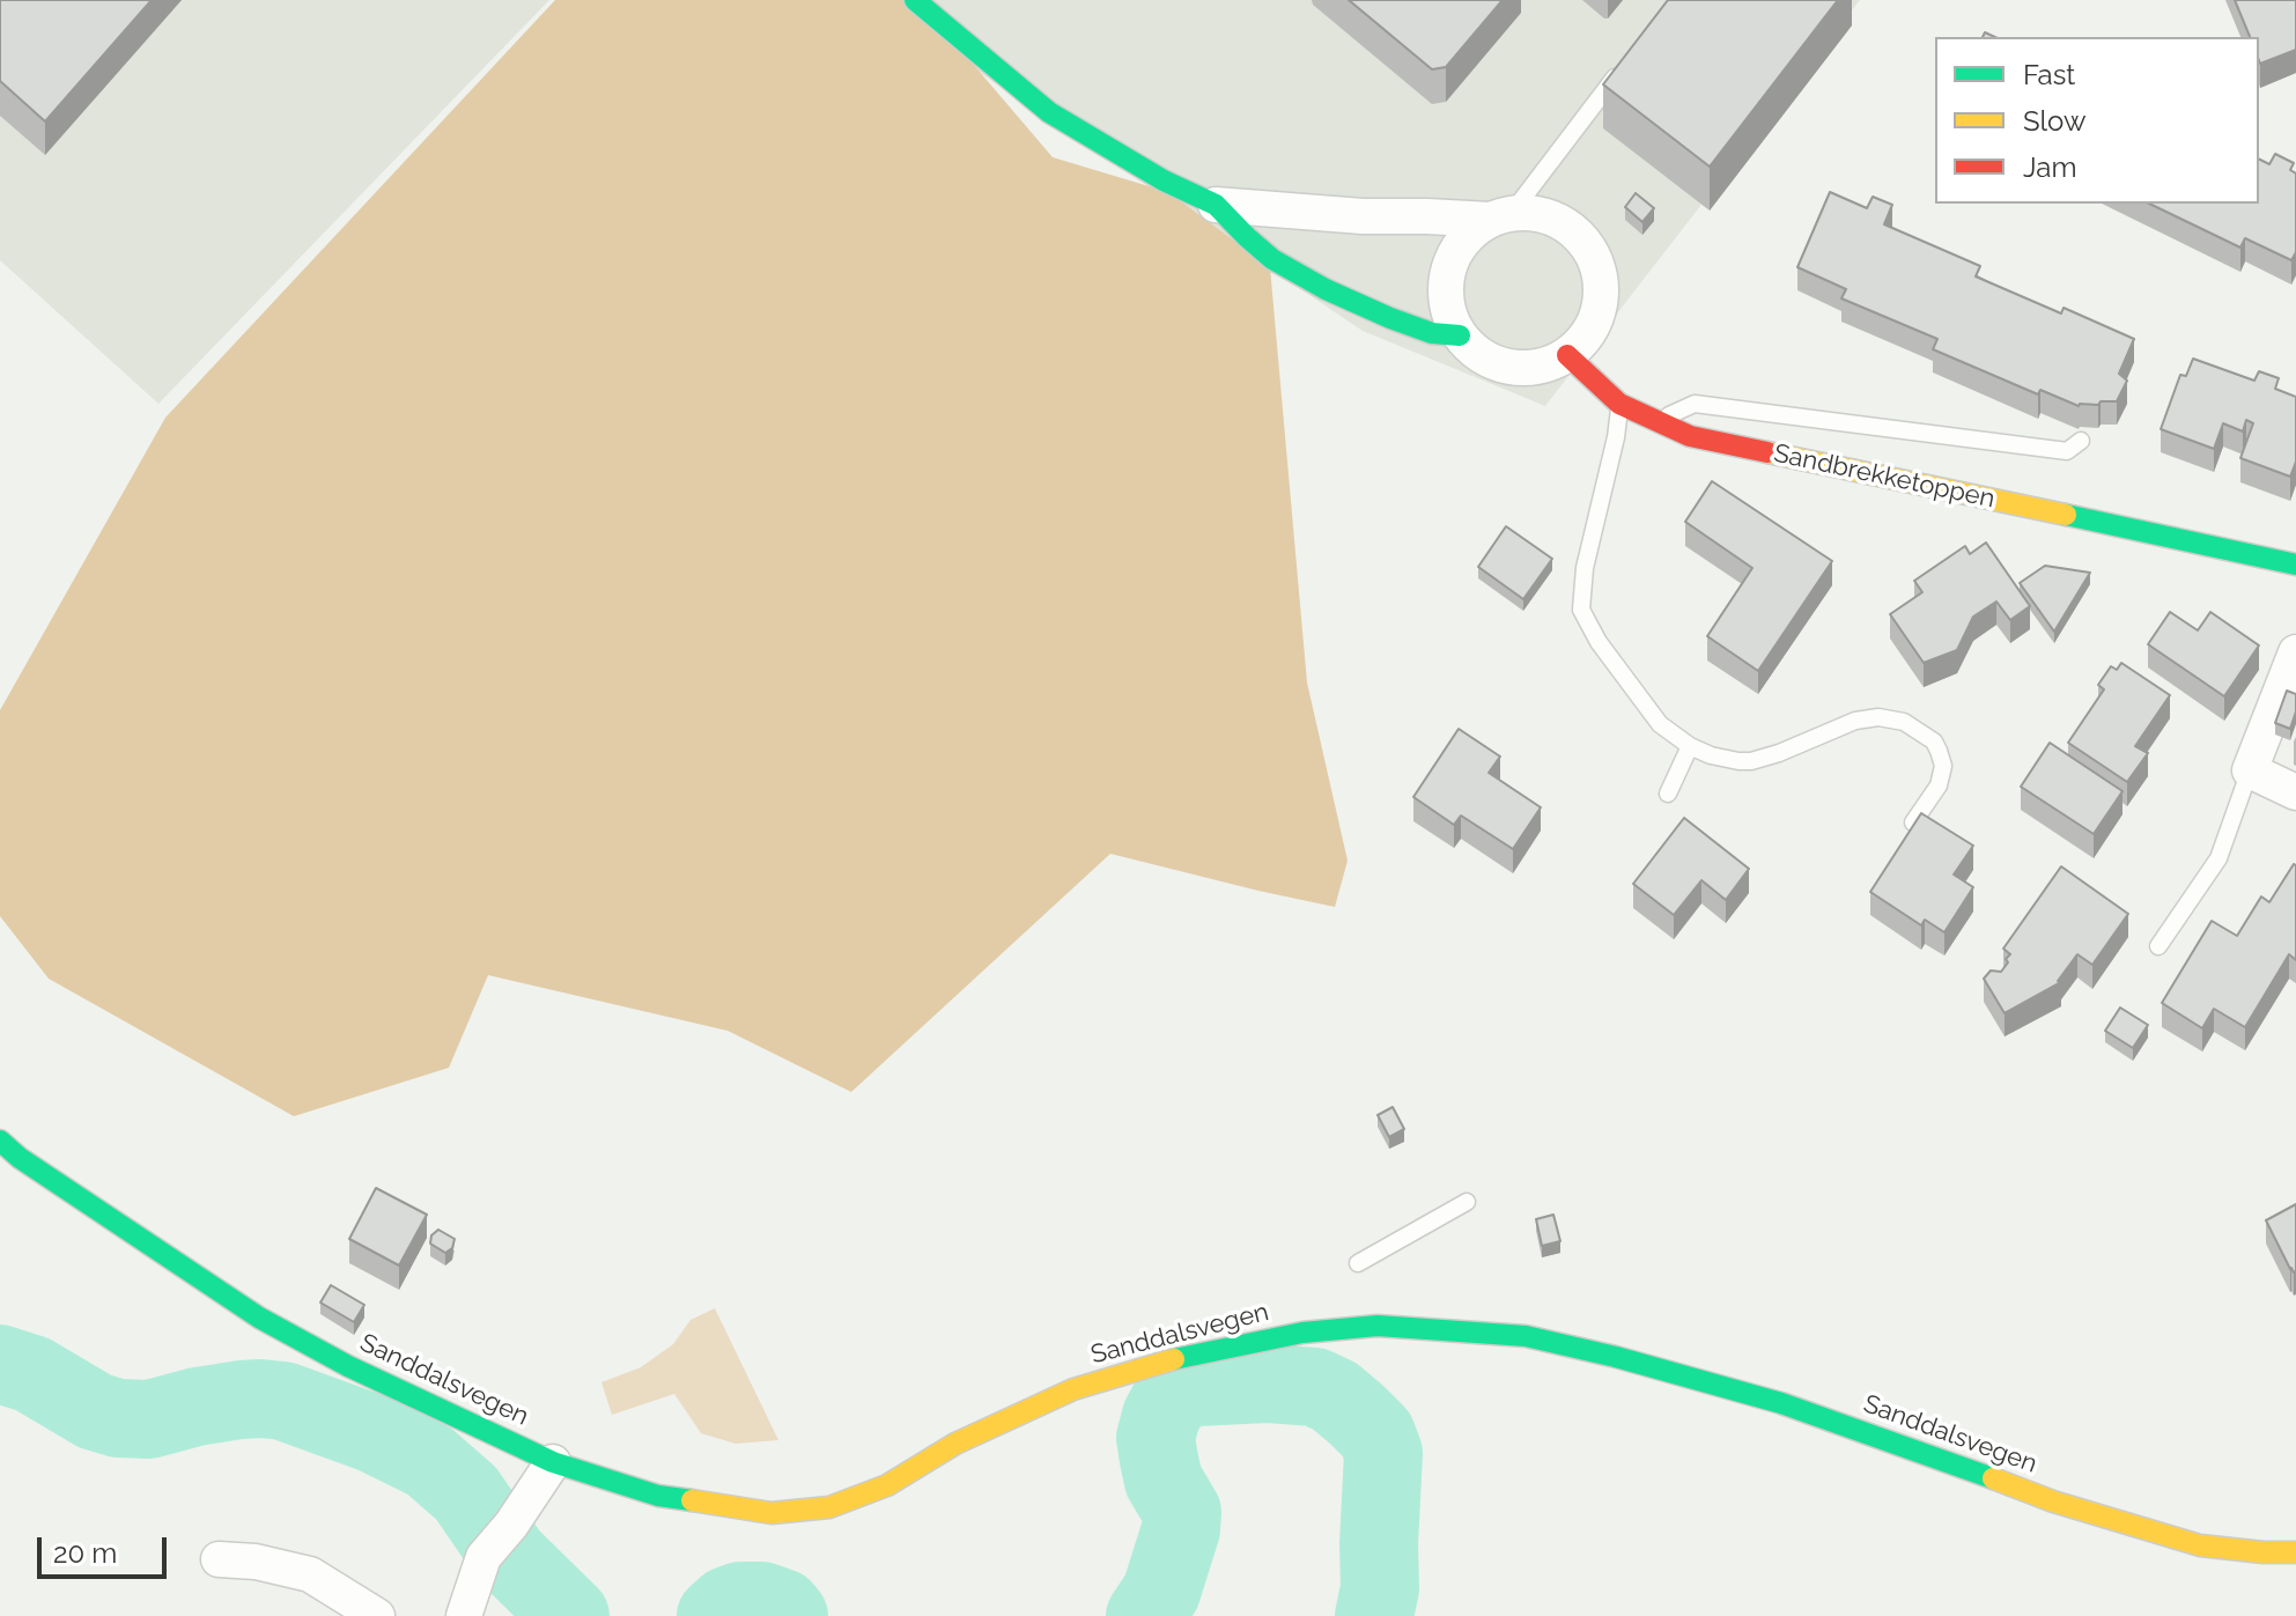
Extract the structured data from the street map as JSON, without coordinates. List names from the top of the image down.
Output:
{
  "streets": {
    "street": ["Sandbrekketoppen", "Sanddalsvegen"]
  },
  "legend": ["Fast", "Slow", "Jam"],
  "scale_bar": "20 m"
}
